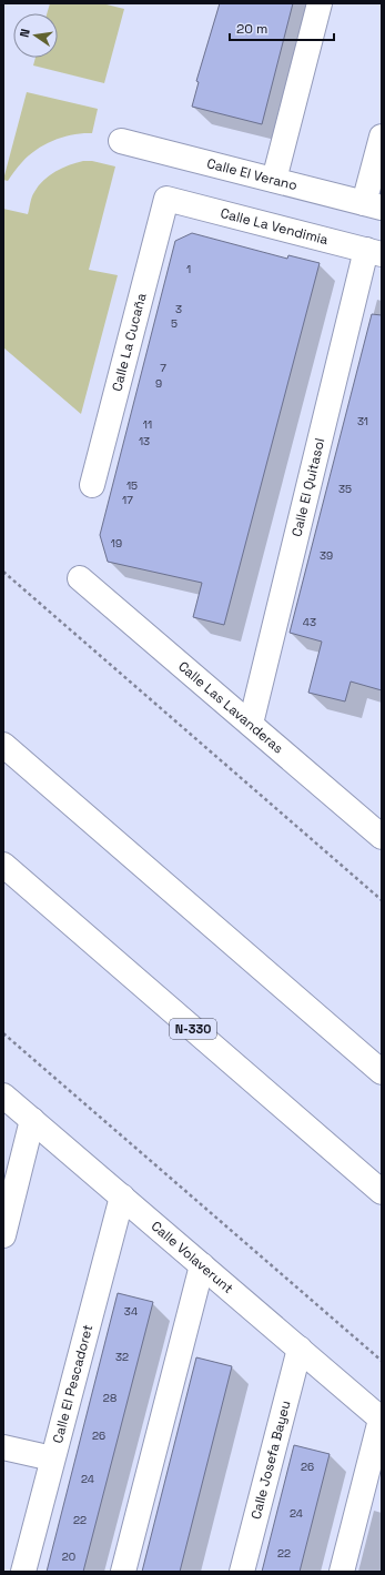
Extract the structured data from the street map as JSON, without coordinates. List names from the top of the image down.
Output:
{
  "streets": {
    "main road": [
      "Calle El Verano",
      "Calle La Vendimia",
      "Calle La Cucaña",
      "Calle El Quitasol",
      "Calle Las Lavanderas",
      "N-330",
      "Calle Volaverunt",
      "Calle El Pescadoret",
      "Calle Josefa Bayeu"
    ]
  },
  "crossings": [
    ["Calle La Vendimia", "Calle La Cucaña"],
    ["Calle La Vendimia", "Calle El Quitasol"],
    ["Calle El Quitasol", "Calle Las Lavanderas"],
    ["Calle Volaverunt", "Calle El Pescadoret"],
    ["Calle Volaverunt", "Calle Josefa Bayeu"]
  ],
  "house_numbers": [
    "1",
    "3",
    "5",
    "7",
    "9",
    "31",
    "11",
    "13",
    "15",
    "35",
    "17",
    "19",
    "39",
    "43",
    "34",
    "32",
    "28",
    "26",
    "26",
    "24",
    "24",
    "22",
    "22",
    "20"
  ],
  "scale_bar": "20 m",
  "north": "left"
}
